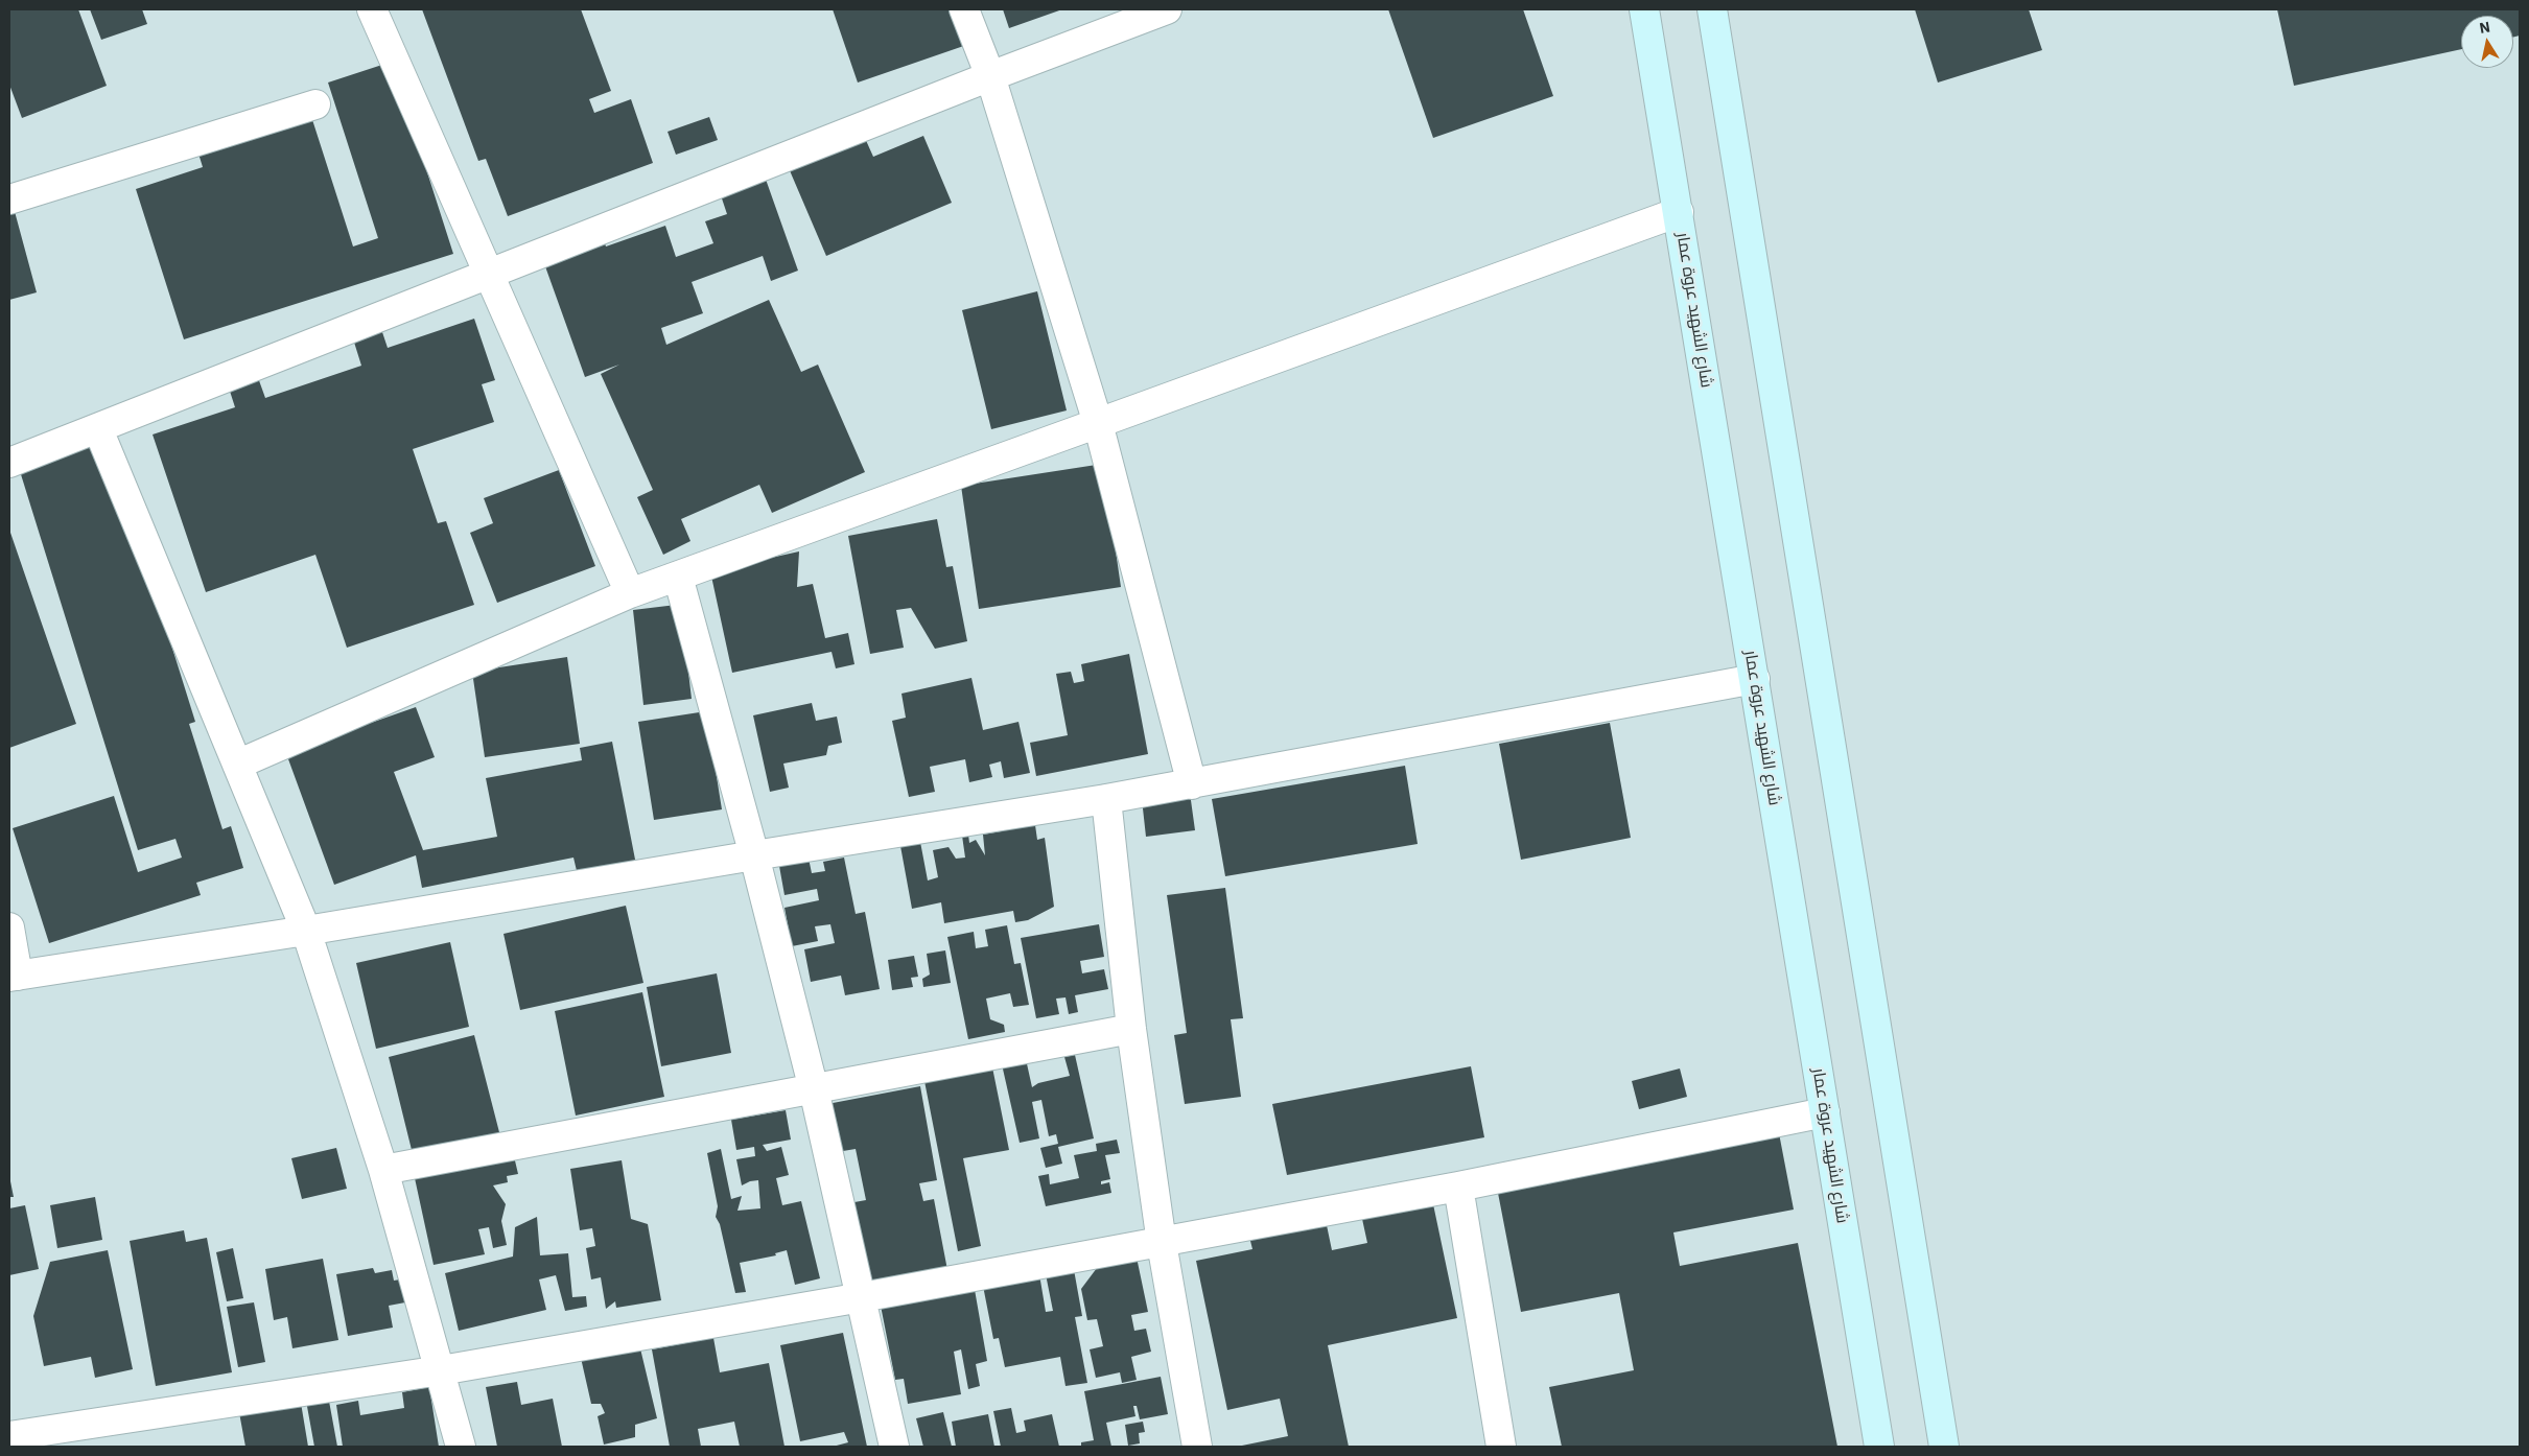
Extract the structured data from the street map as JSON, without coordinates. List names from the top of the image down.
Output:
{
  "streets": {
    "street": ["شارع الشهيد عروة عمار"]
  },
  "north": "top"
}
